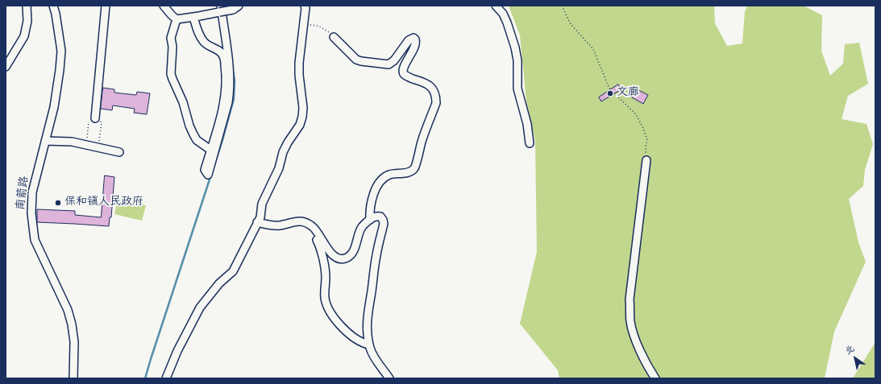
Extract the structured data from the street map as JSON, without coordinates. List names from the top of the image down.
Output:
{
  "streets": {
    "street": ["南箭路"]
  },
  "places": ["文廊", "保和镇人民政府"],
  "north": "top left"
}
